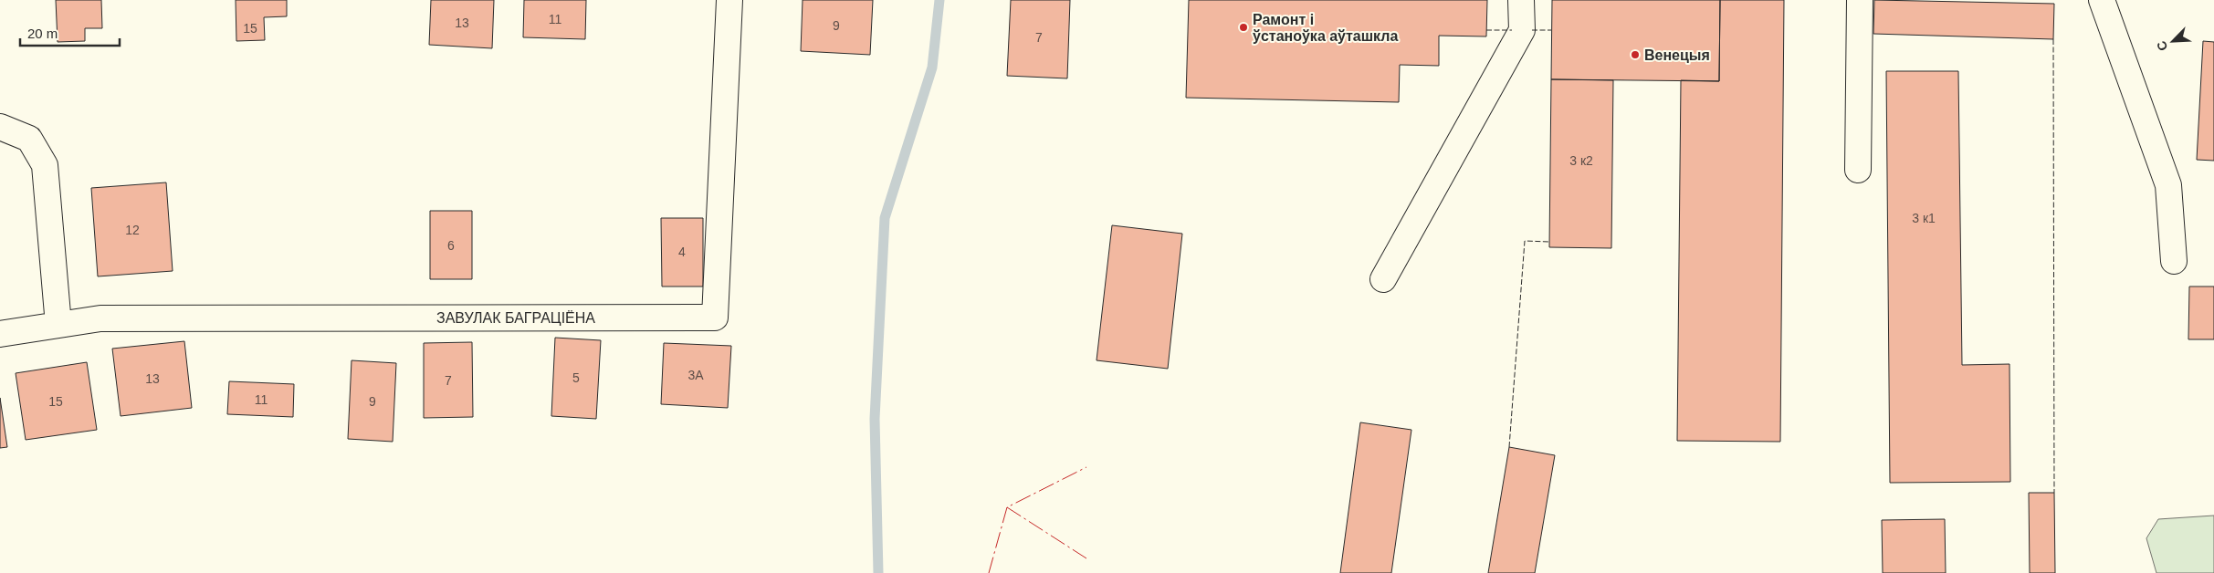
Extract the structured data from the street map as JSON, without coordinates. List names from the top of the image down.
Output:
{
  "streets": {
    "street": ["ЗАВУЛАК БАГРАЦІЁНА"]
  },
  "places": ["Рамонт і ўстаноўка аўташкла", "Венецыя"],
  "house_numbers": [
    "11",
    "13",
    "9",
    "15",
    "7",
    "3 к2",
    "3 к1",
    "12",
    "6",
    "4",
    "3А",
    "5",
    "13",
    "7",
    "11",
    "15",
    "9"
  ],
  "scale_bar": "20 m",
  "north": "bottom left"
}
